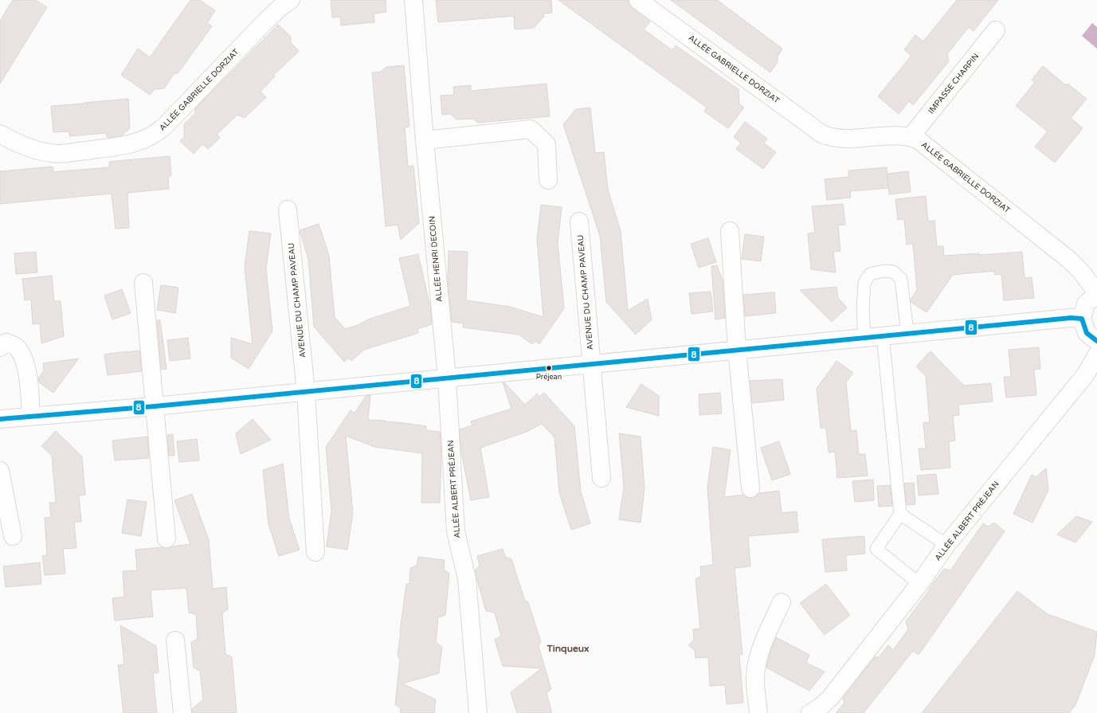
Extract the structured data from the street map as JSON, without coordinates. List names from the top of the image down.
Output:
{
  "streets": {
    "street": [
      "ALLÉE GABRIELLE DORZIAT",
      "IMPASSE CHARPIN",
      "ALLÉE HENRI DECOIN",
      "AVENUE DU CHAMP PAVEAU",
      "ALLÉE ALBERT PRÉJEAN"
    ]
  },
  "crossings": [
    ["ALLÉE GABRIELLE DORZIAT", "IMPASSE CHARPIN"],
    ["ALLÉE HENRI DECOIN", "ALLÉE ALBERT PRÉJEAN"]
  ],
  "districts": ["Tinqueux"],
  "places": ["Préjean"],
  "lines": ["transit line 8"]
}
